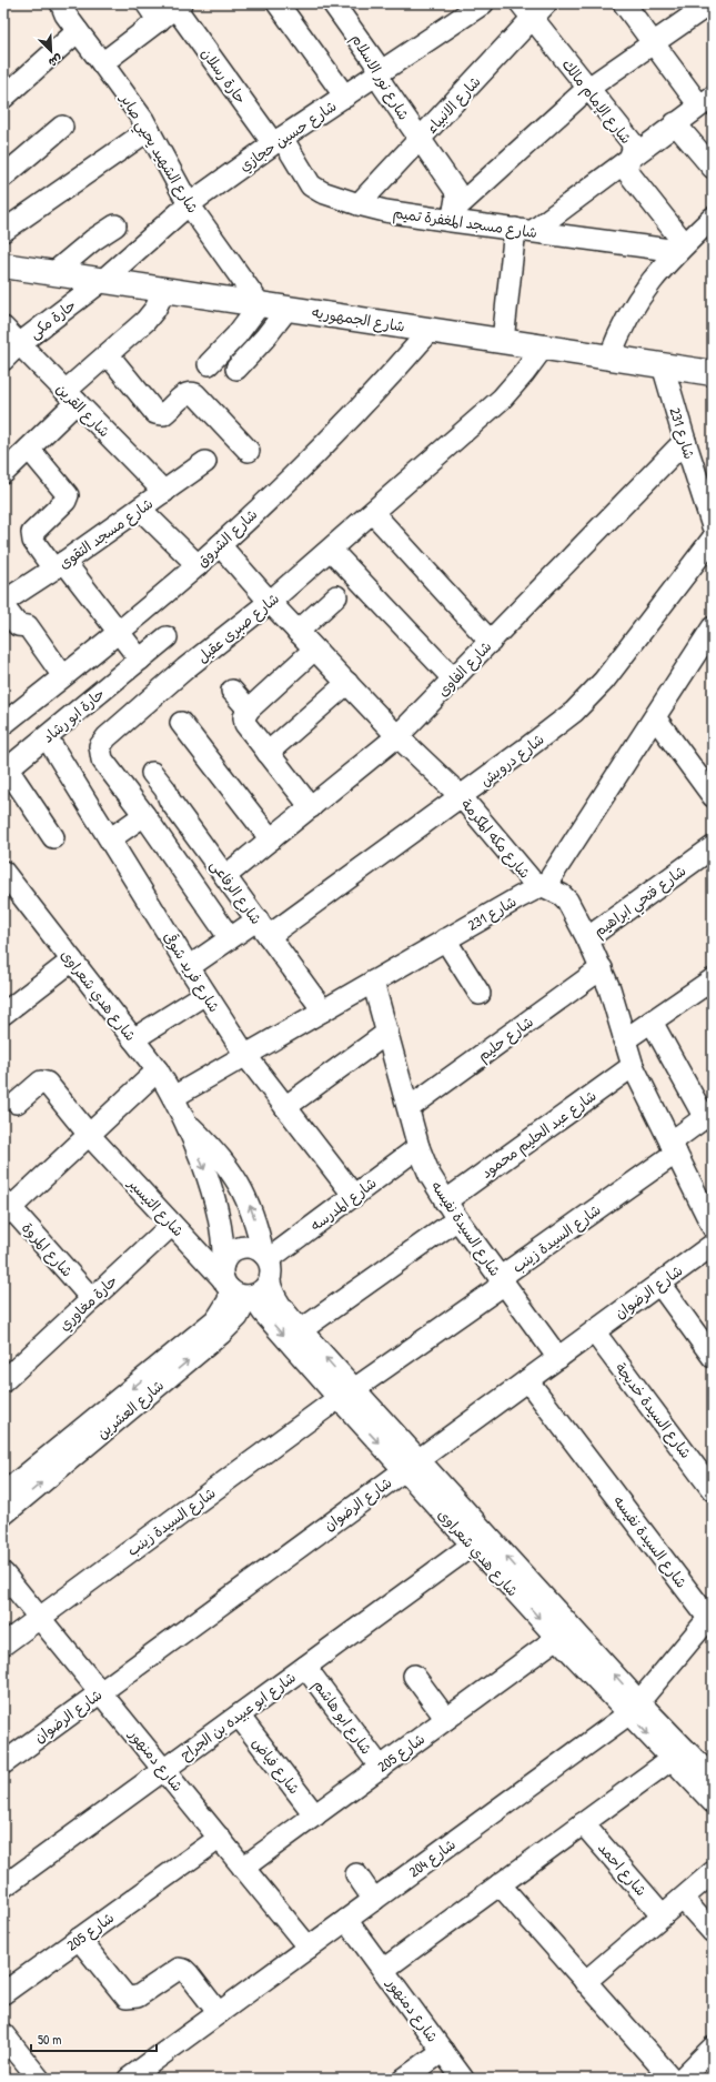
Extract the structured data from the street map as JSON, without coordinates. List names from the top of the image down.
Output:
{
  "streets": {
    "main road": ["شارع الجمهوريه"],
    "street": [
      "حارة رسلان",
      "شارع نور الاسلام",
      "شارع الإمام مالك",
      "شارع الانبياء",
      "شارع حسين حجازي",
      "شارع الشهيد يحيي صابر",
      "شارع مسجد المغفرة تميم",
      "حارة مكى",
      "شارع القرين",
      "شارع 231",
      "شارع مسجد التقوى",
      "شارع الشروق",
      "شارع صبرى عقيل",
      "شارع الفاوى",
      "حارة ابو رشاد",
      "شارع درويش",
      "شارع مكه المكرمة",
      "شارع الرفاعى",
      "شارع فتحي ابراهيم",
      "شارع فريد شوقى",
      "شارع هدي شعراوى",
      "شارع حليم",
      "شارع عبد الحليم محمود",
      "شارع المدرسه",
      "شارع التيسير",
      "شارع السيدة نفيسه",
      "شارع السيدة زينب",
      "شارع المروة",
      "شارع الرضوان",
      "حارة مغاوري",
      "شارع العشرين",
      "شارع السيدة خديجة",
      "شارع ابو عبيده بن الجراح",
      "شارع ابو هاشم",
      "شارع 205",
      "شارع دمنهور",
      "شارع فياض",
      "شارع 204",
      "شارع احمد"
    ]
  },
  "crossings": [
    ["حارة رسلان", "شارع حسين حجازي"],
    ["حارة رسلان", "شارع مسجد المغفرة تميم"],
    ["شارع نور الاسلام", "شارع الانبياء"],
    ["شارع نور الاسلام", "شارع حسين حجازي"],
    ["شارع نور الاسلام", "شارع مسجد المغفرة تميم"],
    ["شارع الإمام مالك", "شارع الانبياء"],
    ["شارع الإمام مالك", "شارع مسجد المغفرة تميم"],
    ["شارع الانبياء", "شارع مسجد المغفرة تميم"],
    ["شارع حسين حجازي", "شارع الشهيد يحيي صابر"],
    ["شارع حسين حجازي", "شارع مسجد المغفرة تميم"],
    ["شارع حسين حجازي", "حارة مكى"],
    ["شارع حسين حجازي", "شارع الجمهوريه"],
    ["شارع الشهيد يحيي صابر", "شارع الجمهوريه"],
    ["حارة مكى", "شارع الجمهوريه"],
    ["حارة مكى", "شارع القرين"],
    ["شارع الجمهوريه", "شارع 231"],
    ["شارع الجمهوريه", "شارع الشروق"],
    ["شارع الجمهوريه", "شارع صبرى عقيل"],
    ["شارع القرين", "شارع مسجد التقوى"],
    ["شارع 231", "شارع الفاوى"],
    ["شارع 231", "شارع مكه المكرمة"],
    ["شارع 231", "شارع الرفاعى"],
    ["شارع 231", "شارع فريد شوقى"],
    ["شارع 231", "شارع هدي شعراوى"],
    ["شارع 231", "شارع السيدة نفيسه"],
    ["شارع الشروق", "شارع مكه المكرمة"],
    ["شارع صبرى عقيل", "شارع درويش"],
    ["شارع صبرى عقيل", "شارع مكه المكرمة"],
    ["شارع الفاوى", "شارع مكه المكرمة"],
    ["شارع الفاوى", "شارع الرفاعى"],
    ["حارة ابو رشاد", "شارع فريد شوقى"],
    ["شارع درويش", "شارع مكه المكرمة"],
    ["شارع درويش", "شارع الرفاعى"],
    ["شارع درويش", "شارع فريد شوقى"],
    ["شارع مكه المكرمة", "شارع فتحي ابراهيم"],
    ["شارع مكه المكرمة", "شارع حليم"],
    ["شارع مكه المكرمة", "شارع عبد الحليم محمود"],
    ["شارع مكه المكرمة", "شارع السيدة زينب"],
    ["شارع فريد شوقى", "شارع المدرسه"],
    ["شارع هدي شعراوى", "شارع المدرسه"],
    ["شارع هدي شعراوى", "شارع التيسير"],
    ["شارع هدي شعراوى", "شارع السيدة زينب"],
    ["شارع هدي شعراوى", "شارع الرضوان"],
    ["شارع هدي شعراوى", "شارع العشرين"],
    ["شارع هدي شعراوى", "شارع ابو عبيده بن الجراح"],
    ["شارع هدي شعراوى", "شارع 205"],
    ["شارع هدي شعراوى", "شارع 204"],
    ["شارع حليم", "شارع السيدة نفيسه"],
    ["شارع عبد الحليم محمود", "شارع السيدة نفيسه"],
    ["شارع المدرسه", "شارع التيسير"],
    ["شارع المدرسه", "شارع السيدة نفيسه"],
    ["شارع المدرسه", "شارع العشرين"],
    ["شارع التيسير", "حارة مغاوري"],
    ["شارع التيسير", "شارع العشرين"],
    ["شارع السيدة نفيسه", "شارع السيدة زينب"],
    ["شارع السيدة نفيسه", "شارع الرضوان"],
    ["شارع السيدة نفيسه", "شارع 204"],
    ["شارع السيدة زينب", "شارع دمنهور"],
    ["شارع المروة", "حارة مغاوري"],
    ["شارع الرضوان", "شارع السيدة خديجة"],
    ["شارع الرضوان", "شارع دمنهور"],
    ["شارع ابو عبيده بن الجراح", "شارع ابو هاشم"],
    ["شارع ابو عبيده بن الجراح", "شارع دمنهور"],
    ["شارع ابو عبيده بن الجراح", "شارع فياض"],
    ["شارع ابو هاشم", "شارع 205"],
    ["شارع 205", "شارع دمنهور"],
    ["شارع 205", "شارع فياض"],
    ["شارع دمنهور", "شارع 204"]
  ],
  "scale_bar": "50 m",
  "north": "bottom right"
}
